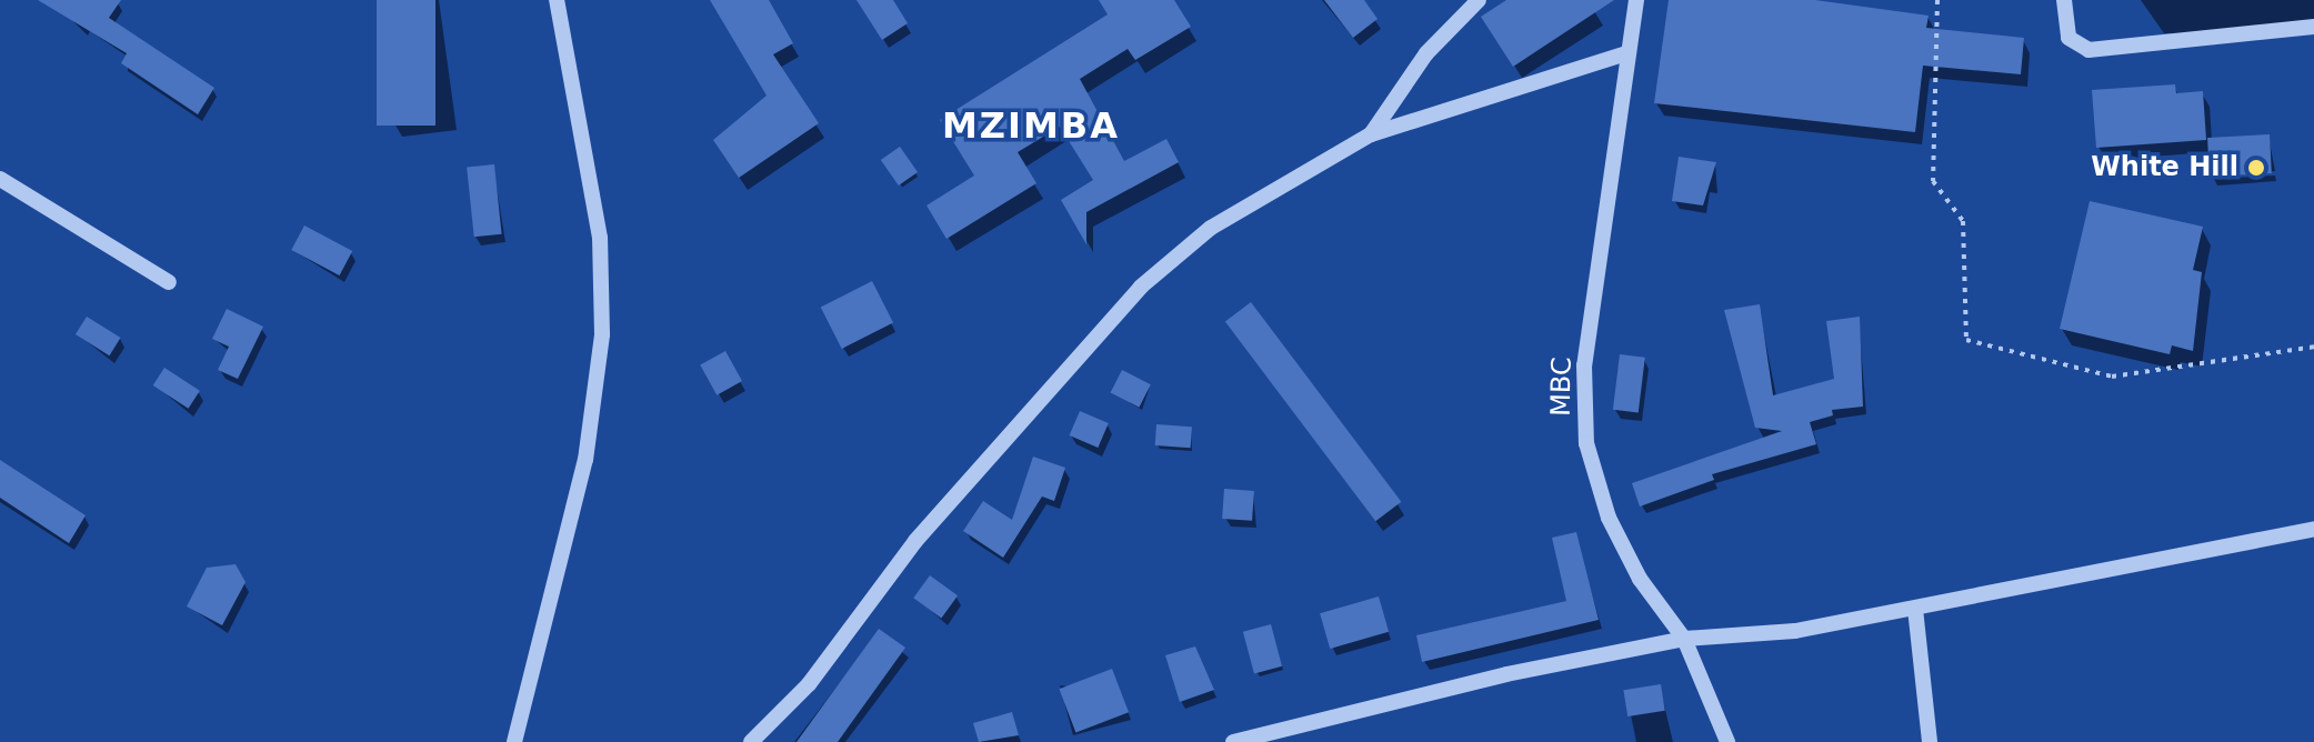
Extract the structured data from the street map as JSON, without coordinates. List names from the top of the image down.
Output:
{
  "streets": {
    "street": ["MBC"]
  },
  "districts": ["MZIMBA"],
  "places": ["White Hill"]
}
